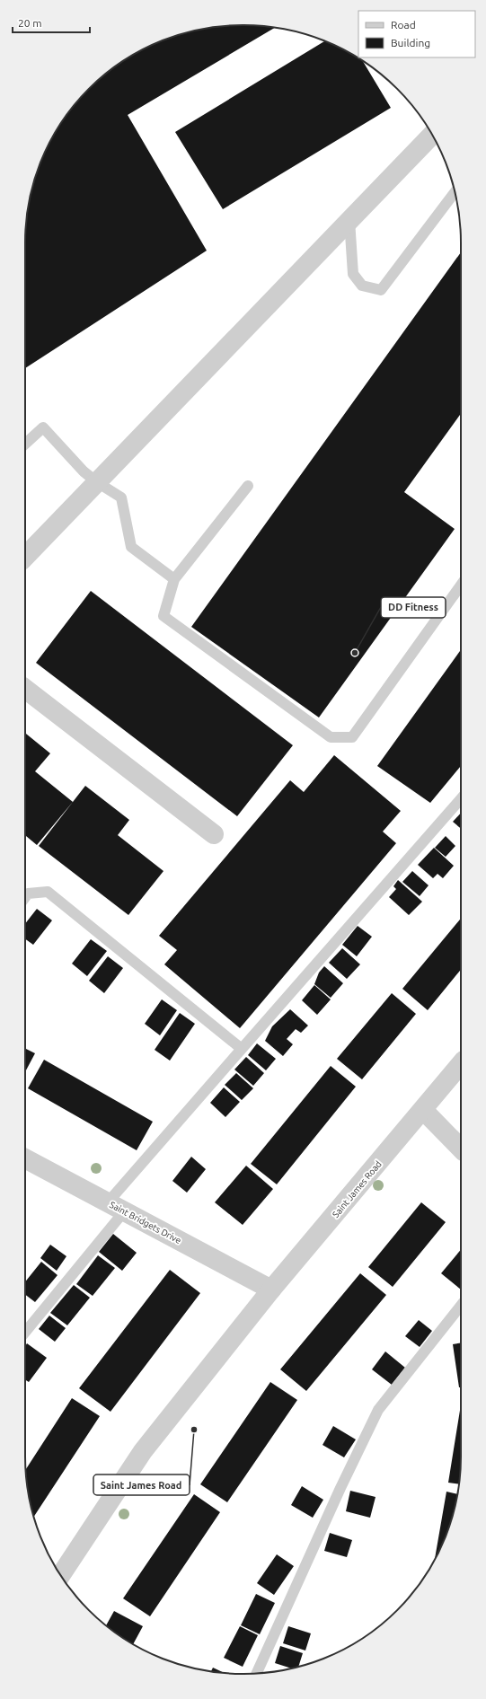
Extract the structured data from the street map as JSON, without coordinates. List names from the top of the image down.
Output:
{
  "streets": {
    "street": ["Saint James Road", "Saint Bridgets Drive"]
  },
  "crossings": [
    ["Saint James Road", "Saint Bridgets Drive"]
  ],
  "places": ["DD Fitness", "Saint James Road"],
  "legend": ["Road", "Building"],
  "scale_bar": "20 m"
}
